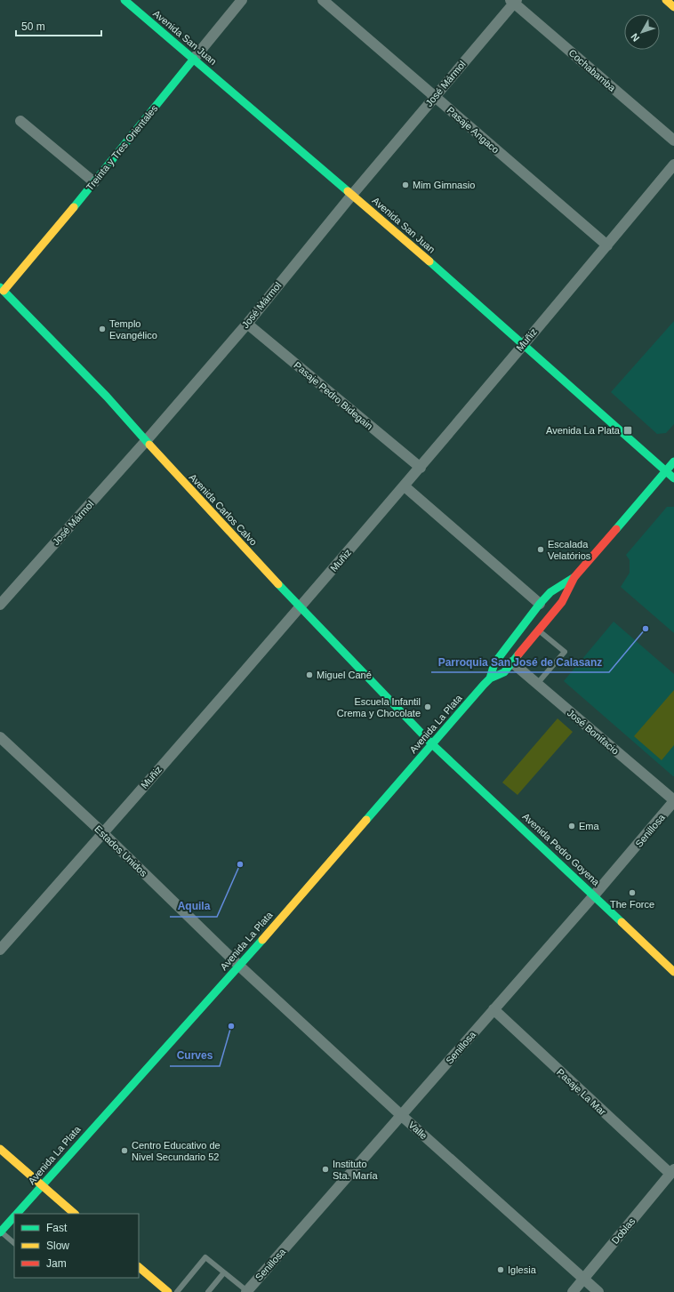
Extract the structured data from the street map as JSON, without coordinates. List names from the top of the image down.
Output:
{
  "streets": {
    "main road": [
      "Avenida San Juan",
      "Treinta y Tres Orientales",
      "Avenida Carlos Calvo",
      "Avenida La Plata",
      "Avenida Pedro Goyena"
    ],
    "street": [
      "Cochabamba",
      "José Mármol",
      "Pasaje Angaco",
      "Muñiz",
      "Pasaje Pedro Bidegain",
      "José Bonifacio",
      "Senillosa",
      "Estados Unidos",
      "Pasaje La Mar",
      "Valle",
      "Doblas"
    ]
  },
  "crossings": [
    ["Avenida San Juan", "José Mármol"],
    ["Avenida San Juan", "Treinta y Tres Orientales"],
    ["Avenida San Juan", "Muñiz"],
    ["Avenida San Juan", "Avenida La Plata"],
    ["Cochabamba", "José Mármol"],
    ["José Mármol", "Pasaje Angaco"],
    ["José Mármol", "Pasaje Pedro Bidegain"],
    ["José Mármol", "Avenida Carlos Calvo"],
    ["Pasaje Angaco", "Muñiz"],
    ["Treinta y Tres Orientales", "Avenida Carlos Calvo"],
    ["Muñiz", "Pasaje Pedro Bidegain"],
    ["Muñiz", "Avenida Carlos Calvo"],
    ["Muñiz", "Estados Unidos"],
    ["Avenida Carlos Calvo", "Avenida La Plata"],
    ["Avenida Carlos Calvo", "Avenida Pedro Goyena"],
    ["Avenida La Plata", "José Bonifacio"],
    ["Avenida La Plata", "Avenida Pedro Goyena"],
    ["Avenida La Plata", "Estados Unidos"],
    ["Avenida La Plata", "Valle"],
    ["José Bonifacio", "Senillosa"],
    ["Senillosa", "Avenida Pedro Goyena"],
    ["Senillosa", "Pasaje La Mar"],
    ["Senillosa", "Valle"],
    ["Estados Unidos", "Valle"],
    ["Pasaje La Mar", "Doblas"],
    ["Valle", "Doblas"]
  ],
  "places": {
    "other": [
      "Mim Gimnasio",
      "Templo Evangélico",
      "Escalada Velatórios",
      "Parroquia San José de Calasanz",
      "Miguel Cané",
      "Escuela Infantil Crema y Chocolate",
      "Ema",
      "Aquila",
      "The Force",
      "Curves",
      "Centro Educativo de Nivel Secundario 52",
      "Instituto Sta. María",
      "Iglesia"
    ],
    "transit": ["Avenida La Plata"]
  },
  "legend": ["Fast", "Slow", "Jam"],
  "scale_bar": "50 m",
  "north": "bottom left"
}
